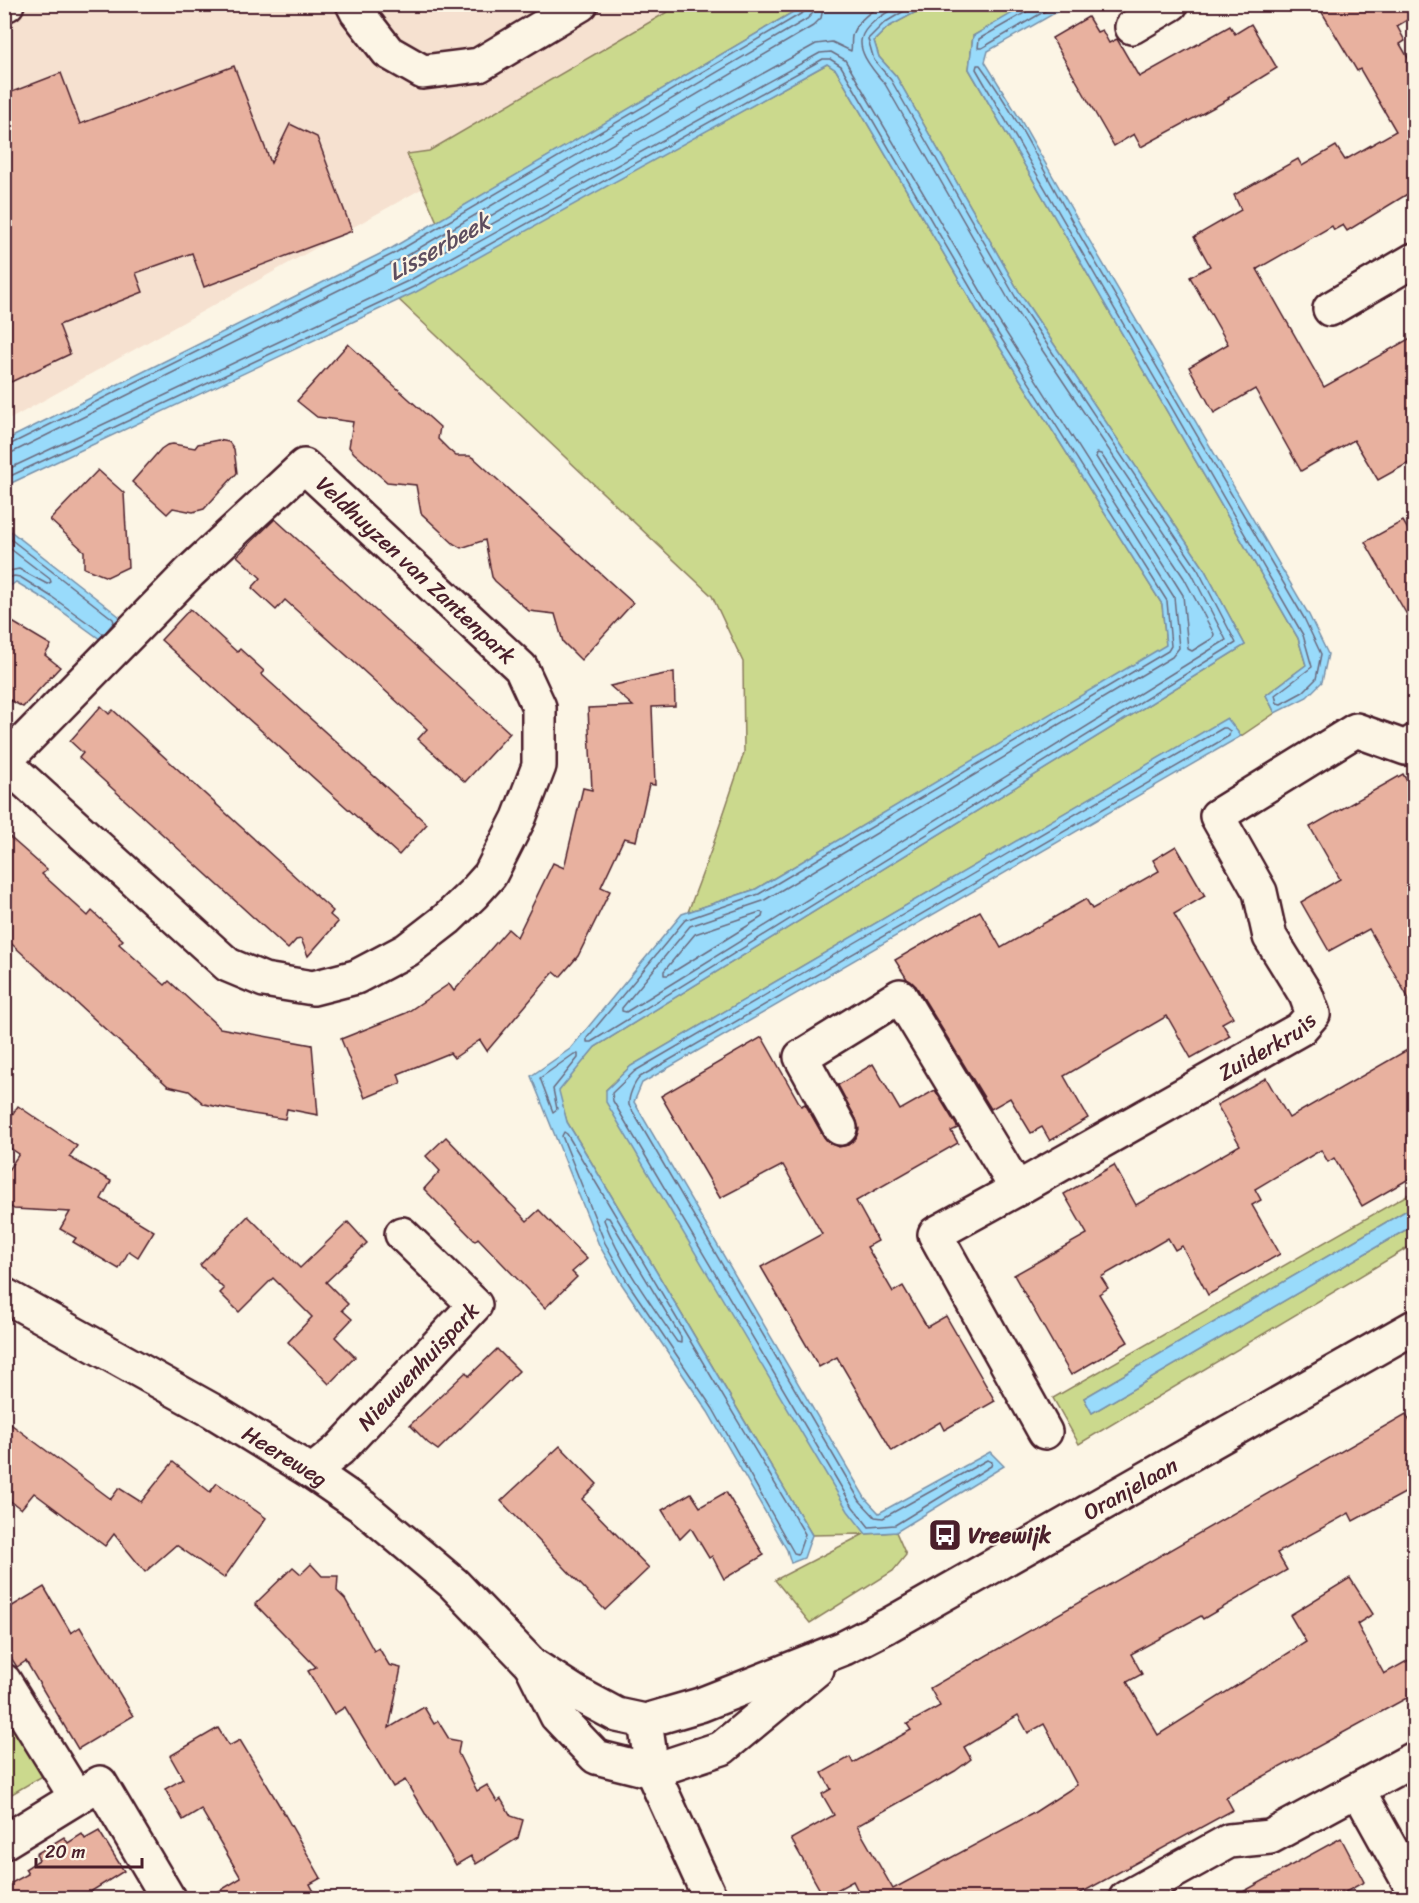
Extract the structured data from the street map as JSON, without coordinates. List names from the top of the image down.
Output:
{
  "streets": {
    "street": [
      "Veldhuyzen van Zantenpark",
      "Zuiderkruis",
      "Nieuwenhuispark",
      "Heereweg",
      "Oranjelaan"
    ]
  },
  "crossings": [
    ["Nieuwenhuispark", "Heereweg"],
    ["Heereweg", "Oranjelaan"]
  ],
  "water": ["Lisserbeek"],
  "places": {
    "bus stop": ["Vreewijk"]
  },
  "scale_bar": "20 m"
}
